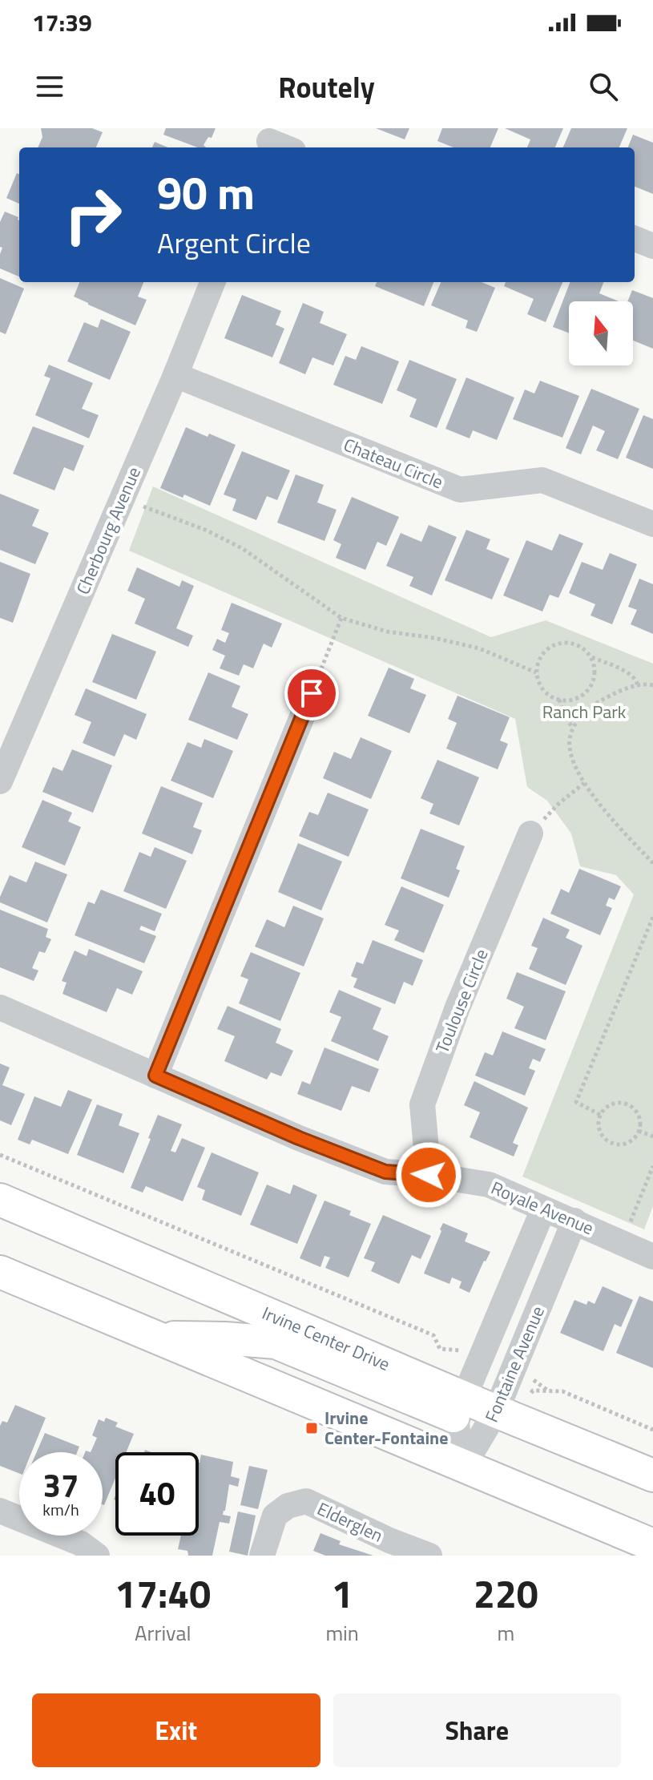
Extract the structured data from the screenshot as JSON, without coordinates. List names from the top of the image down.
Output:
{
  "streets": {
    "main road": ["Irvine Center Drive"],
    "street": [
      "Chateau Circle",
      "Cherbourg Avenue",
      "Toulouse Circle",
      "Royale Avenue",
      "Fontaine Avenue",
      "Elderglen"
    ]
  },
  "crossings": [
    ["Chateau Circle", "Cherbourg Avenue"],
    ["Toulouse Circle", "Royale Avenue"],
    ["Royale Avenue", "Fontaine Avenue"],
    ["Irvine Center Drive", "Fontaine Avenue"]
  ],
  "parks": ["Ranch Park"],
  "places": {
    "transit": ["Irvine Center-Fontaine"]
  },
  "north": "top",
  "page": {
    "status": "17:39",
    "header": "Routely",
    "turn": ["90 m", "Argent Circle"],
    "speed": "37 km/h",
    "limit": "40",
    "eta": [
      "17:40",
      "Arrival",
      "1",
      "min",
      "220",
      "m"
    ],
    "buttons": ["Exit", "Share"]
  }
}
